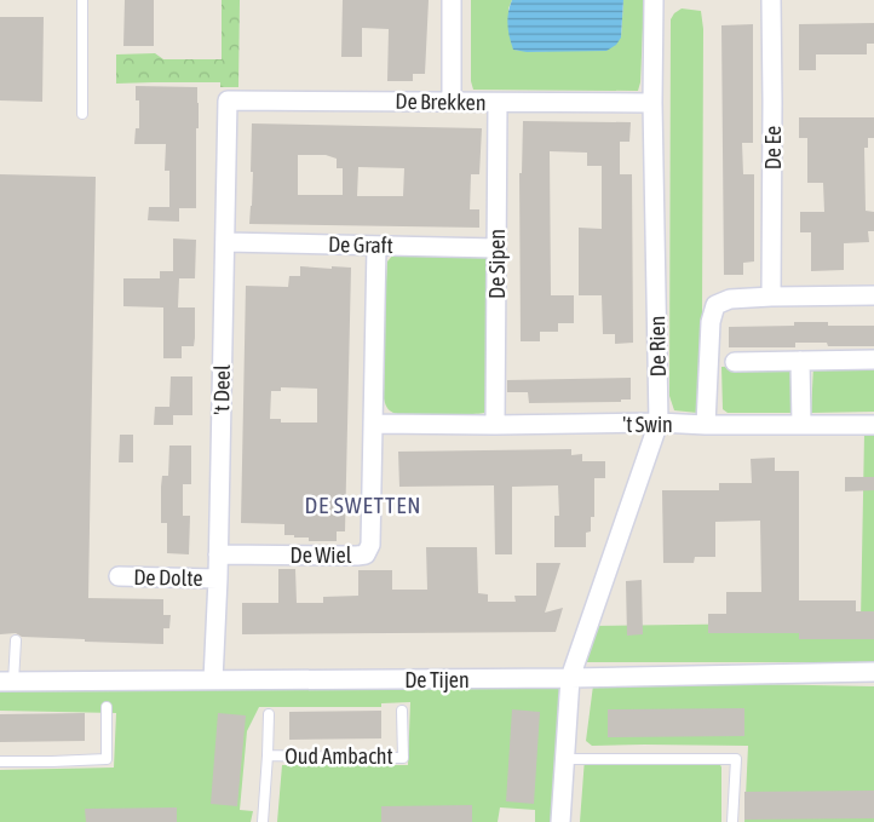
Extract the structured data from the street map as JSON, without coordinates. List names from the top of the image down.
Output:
{
  "streets": {
    "street": [
      "De Brekken",
      "De Ee",
      "De Graft",
      "De Sipen",
      "De Rien",
      "'t Deel",
      "'t Swin",
      "De Wiel",
      "De Dolte",
      "De Tijen"
    ],
    "lane": ["Oud Ambacht"]
  },
  "crossings": [
    ["De Brekken", "De Sipen"],
    ["De Brekken", "De Rien"],
    ["De Brekken", "'t Deel"],
    ["De Graft", "De Sipen"],
    ["De Graft", "'t Deel"],
    ["De Graft", "De Wiel"],
    ["De Sipen", "'t Swin"],
    ["De Rien", "'t Swin"],
    ["De Rien", "De Tijen"],
    ["'t Deel", "De Wiel"],
    ["'t Deel", "De Dolte"],
    ["'t Deel", "De Tijen"]
  ],
  "districts": ["DE SWETTEN"]
}
